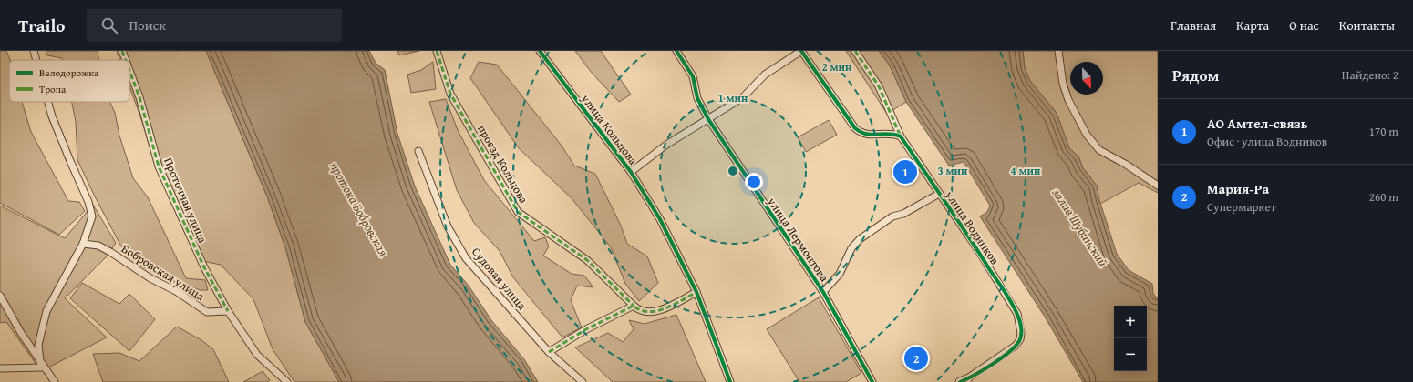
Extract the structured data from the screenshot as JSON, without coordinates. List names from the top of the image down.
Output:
{
  "streets": {
    "street": [
      "улица Кольцова",
      "проезд Кольцова",
      "Проточная улица",
      "улица Водников",
      "улица Лермонтова",
      "Бобровская улица",
      "Судовая улица"
    ]
  },
  "crossings": [
    ["улица Кольцова", "проезд Кольцова"],
    ["Проточная улица", "Бобровская улица"]
  ],
  "water": ["протока Бобровская", "залив Шубинский"],
  "legend": ["Велодорожка", "Тропа"],
  "north": "bottom right",
  "page": {
    "header": "Trailo",
    "search": "Поиск",
    "nav": [
      "Главная",
      "Карта",
      "О нас",
      "Контакты"
    ],
    "heading": ["Рядом", "Найдено: 2"],
    "list": [
      {
        "mark": "1",
        "name": "АО Амтел-связь",
        "note": "Офис · улица Водников",
        "value": "170 m"
      },
      {
        "mark": "2",
        "name": "Мария-Ра",
        "note": "Супермаркет",
        "value": "260 m"
      }
    ],
    "pins": ["1", "2"],
    "map_buttons": ["+", "−"]
  },
  "rings": [
    "2 мин",
    "1 мин",
    "3 мин",
    "4 мин"
  ]
}
